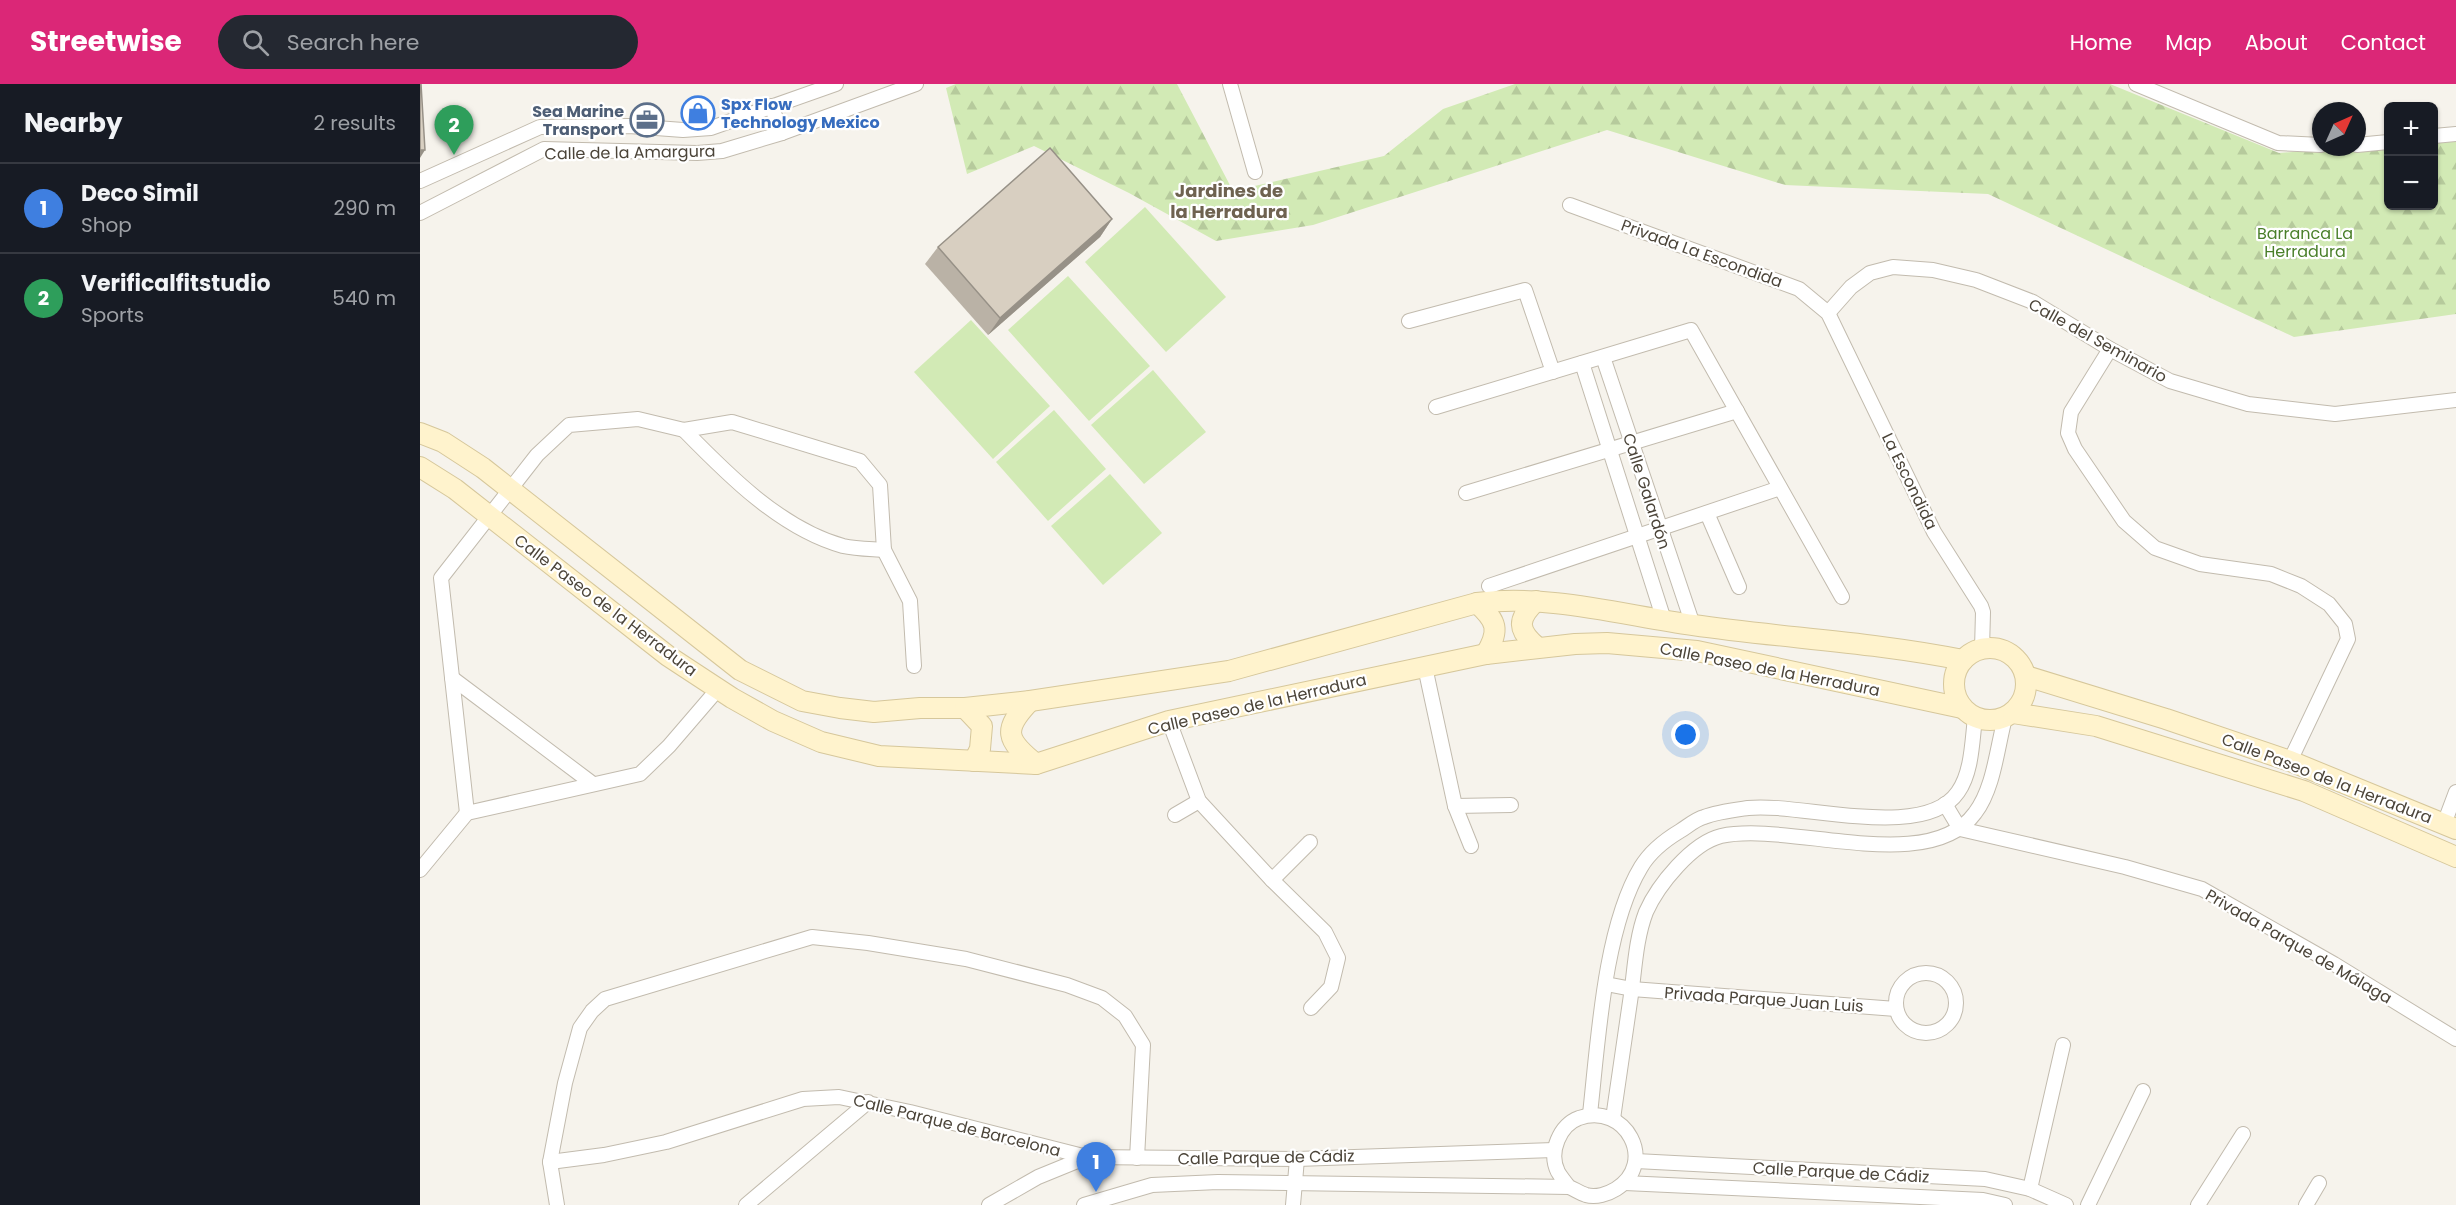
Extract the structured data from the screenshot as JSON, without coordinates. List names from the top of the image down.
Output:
{
  "streets": {
    "main road": ["Calle Paseo de la Herradura"],
    "street": [
      "Calle de la Amargura",
      "Privada La Escondida",
      "Calle del Seminario",
      "La Escondida",
      "Calle Galardón",
      "Privada Parque de Málaga",
      "Privada Parque Juan Luis",
      "Calle Parque de Barcelona",
      "Calle Parque de Cádiz"
    ]
  },
  "crossings": [
    ["Privada La Escondida", "Calle del Seminario"],
    ["Privada La Escondida", "La Escondida"],
    ["Calle del Seminario", "La Escondida"],
    ["La Escondida", "Calle Paseo de la Herradura"],
    ["Calle Galardón", "Calle Paseo de la Herradura"],
    ["Calle Parque de Barcelona", "Calle Parque de Cádiz"]
  ],
  "districts": ["Jardines de la Herradura"],
  "parks": ["Barranca La Herradura"],
  "places": {
    "shop": ["Spx Flow Technology Mexico"],
    "office": ["Sea Marine Transport"]
  },
  "north": "top right",
  "page": {
    "header": "Streetwise",
    "search": "Search here",
    "nav": [
      "Home",
      "Map",
      "About",
      "Contact"
    ],
    "heading": ["Nearby", "2 results"],
    "map_buttons": ["+", "−"],
    "pins": ["2", "1"],
    "list": [
      {
        "mark": "1",
        "name": "Deco Simil",
        "note": "Shop",
        "value": "290 m"
      },
      {
        "mark": "2",
        "name": "Verificalfitstudio",
        "note": "Sports",
        "value": "540 m"
      }
    ]
  }
}
